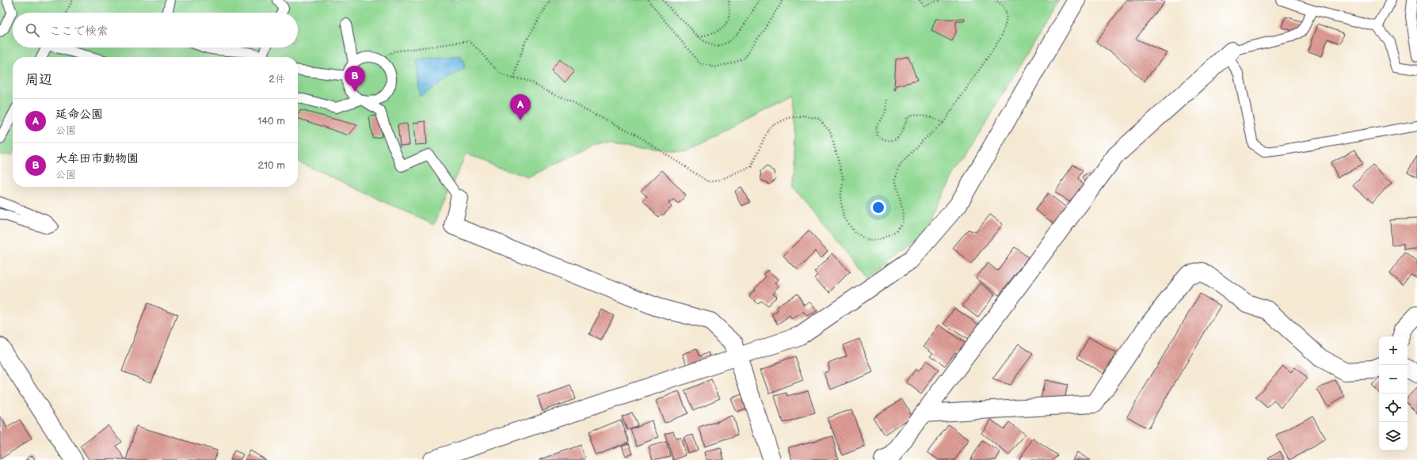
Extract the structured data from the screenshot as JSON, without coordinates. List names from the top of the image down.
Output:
{
  "page": {
    "search": "ここで検索",
    "heading": ["周辺", "2件"],
    "pins": ["B", "A"],
    "list": [
      {
        "mark": "A",
        "name": "延命公園",
        "note": "公園",
        "value": "140 m"
      },
      {
        "mark": "B",
        "name": "大牟田市動物園",
        "note": "公園",
        "value": "210 m"
      }
    ],
    "map_buttons": ["+", "−"]
  }
}
